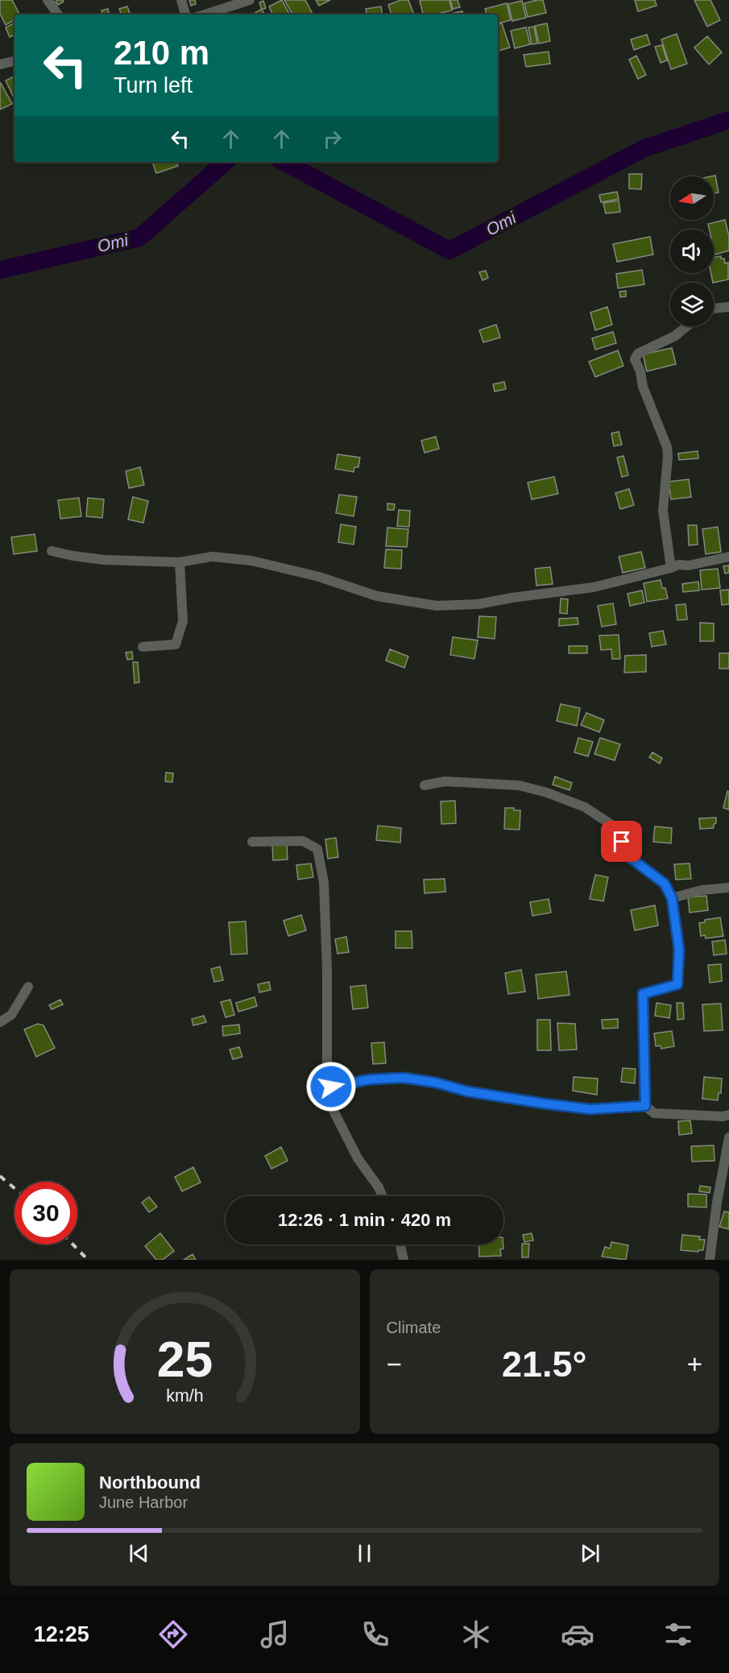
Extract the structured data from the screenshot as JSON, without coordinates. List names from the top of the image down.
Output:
{
  "water": ["Omi"],
  "north": "left",
  "page": {
    "turn": ["210 m", "Turn left"],
    "limit": "30",
    "trip": "12:26 · 1 min · 420 m",
    "tile": "Climate",
    "heat": ["−", "21.5°", "+"],
    "song": ["Northbound", "June Harbor"],
    "tabs": "12:25",
    "gauge": ["25", "km/h"]
  }
}
